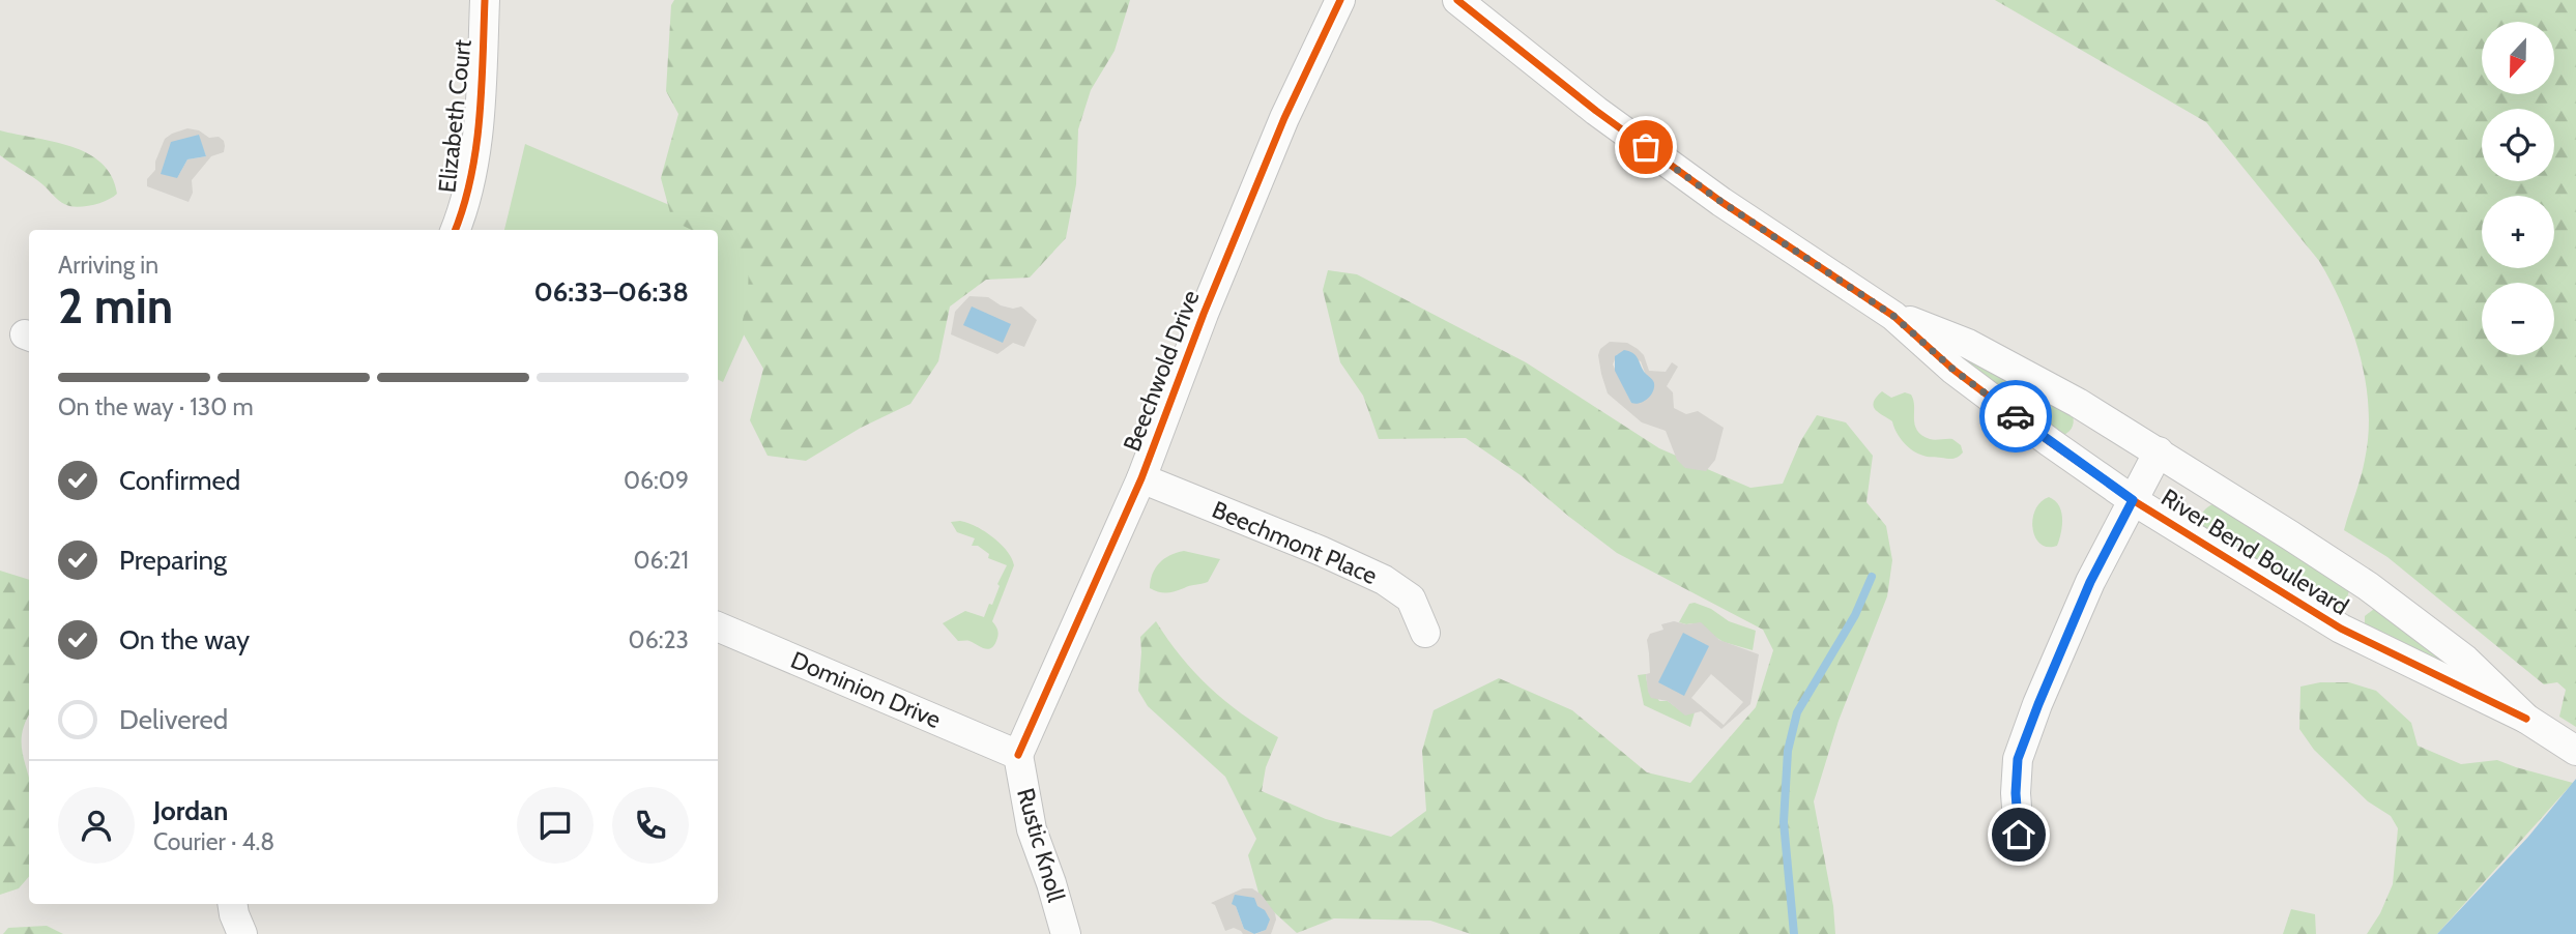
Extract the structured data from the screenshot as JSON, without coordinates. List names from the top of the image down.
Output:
{
  "streets": {
    "street": [
      "Elizabeth Court",
      "Beechwold Drive",
      "Beechmont Place",
      "River Bend Boulevard",
      "Dominion Drive",
      "Rustic Knoll"
    ]
  },
  "crossings": [
    ["Beechwold Drive", "Beechmont Place"],
    ["Beechwold Drive", "Dominion Drive"],
    ["Beechwold Drive", "Rustic Knoll"],
    ["Dominion Drive", "Rustic Knoll"]
  ],
  "north": "bottom",
  "page": {
    "map_buttons": ["+", "−"],
    "heading": ["2 min", "Arriving in", "06:33–06:38"],
    "panel": ["Jordan", "Courier · 4.8"],
    "bar": "On the way · 130 m",
    "list": [
      ["Confirmed", "06:09"],
      ["Preparing", "06:21"],
      ["On the way", "06:23"],
      "Delivered"
    ]
  }
}
